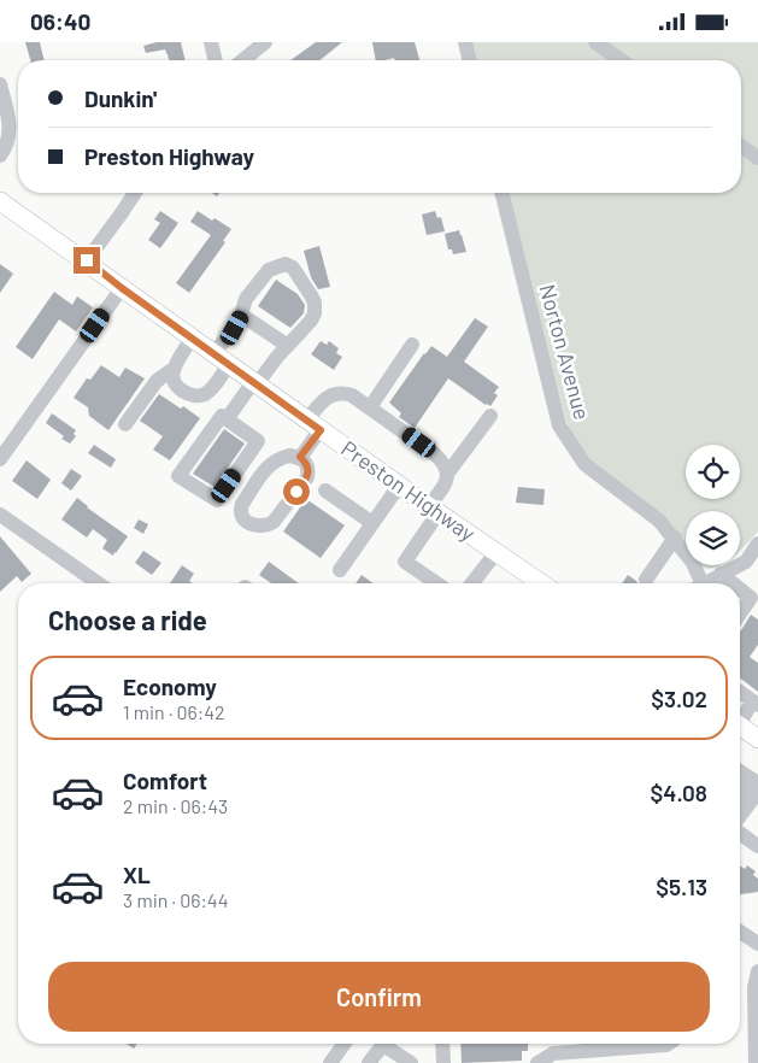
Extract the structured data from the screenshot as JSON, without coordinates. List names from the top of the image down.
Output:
{
  "streets": {
    "main road": ["Preston Highway"],
    "street": ["Norton Avenue"]
  },
  "page": {
    "status": "06:40",
    "banner": ["Dunkin'", "Preston Highway"],
    "heading": "Choose a ride",
    "list": [
      {
        "name": "Economy",
        "note": "1 min · 06:42",
        "value": "$3.02"
      },
      {
        "name": "Comfort",
        "note": "2 min · 06:43",
        "value": "$4.08"
      },
      {
        "name": "XL",
        "note": "3 min · 06:44",
        "value": "$5.13"
      }
    ],
    "buttons": "Confirm"
  }
}
